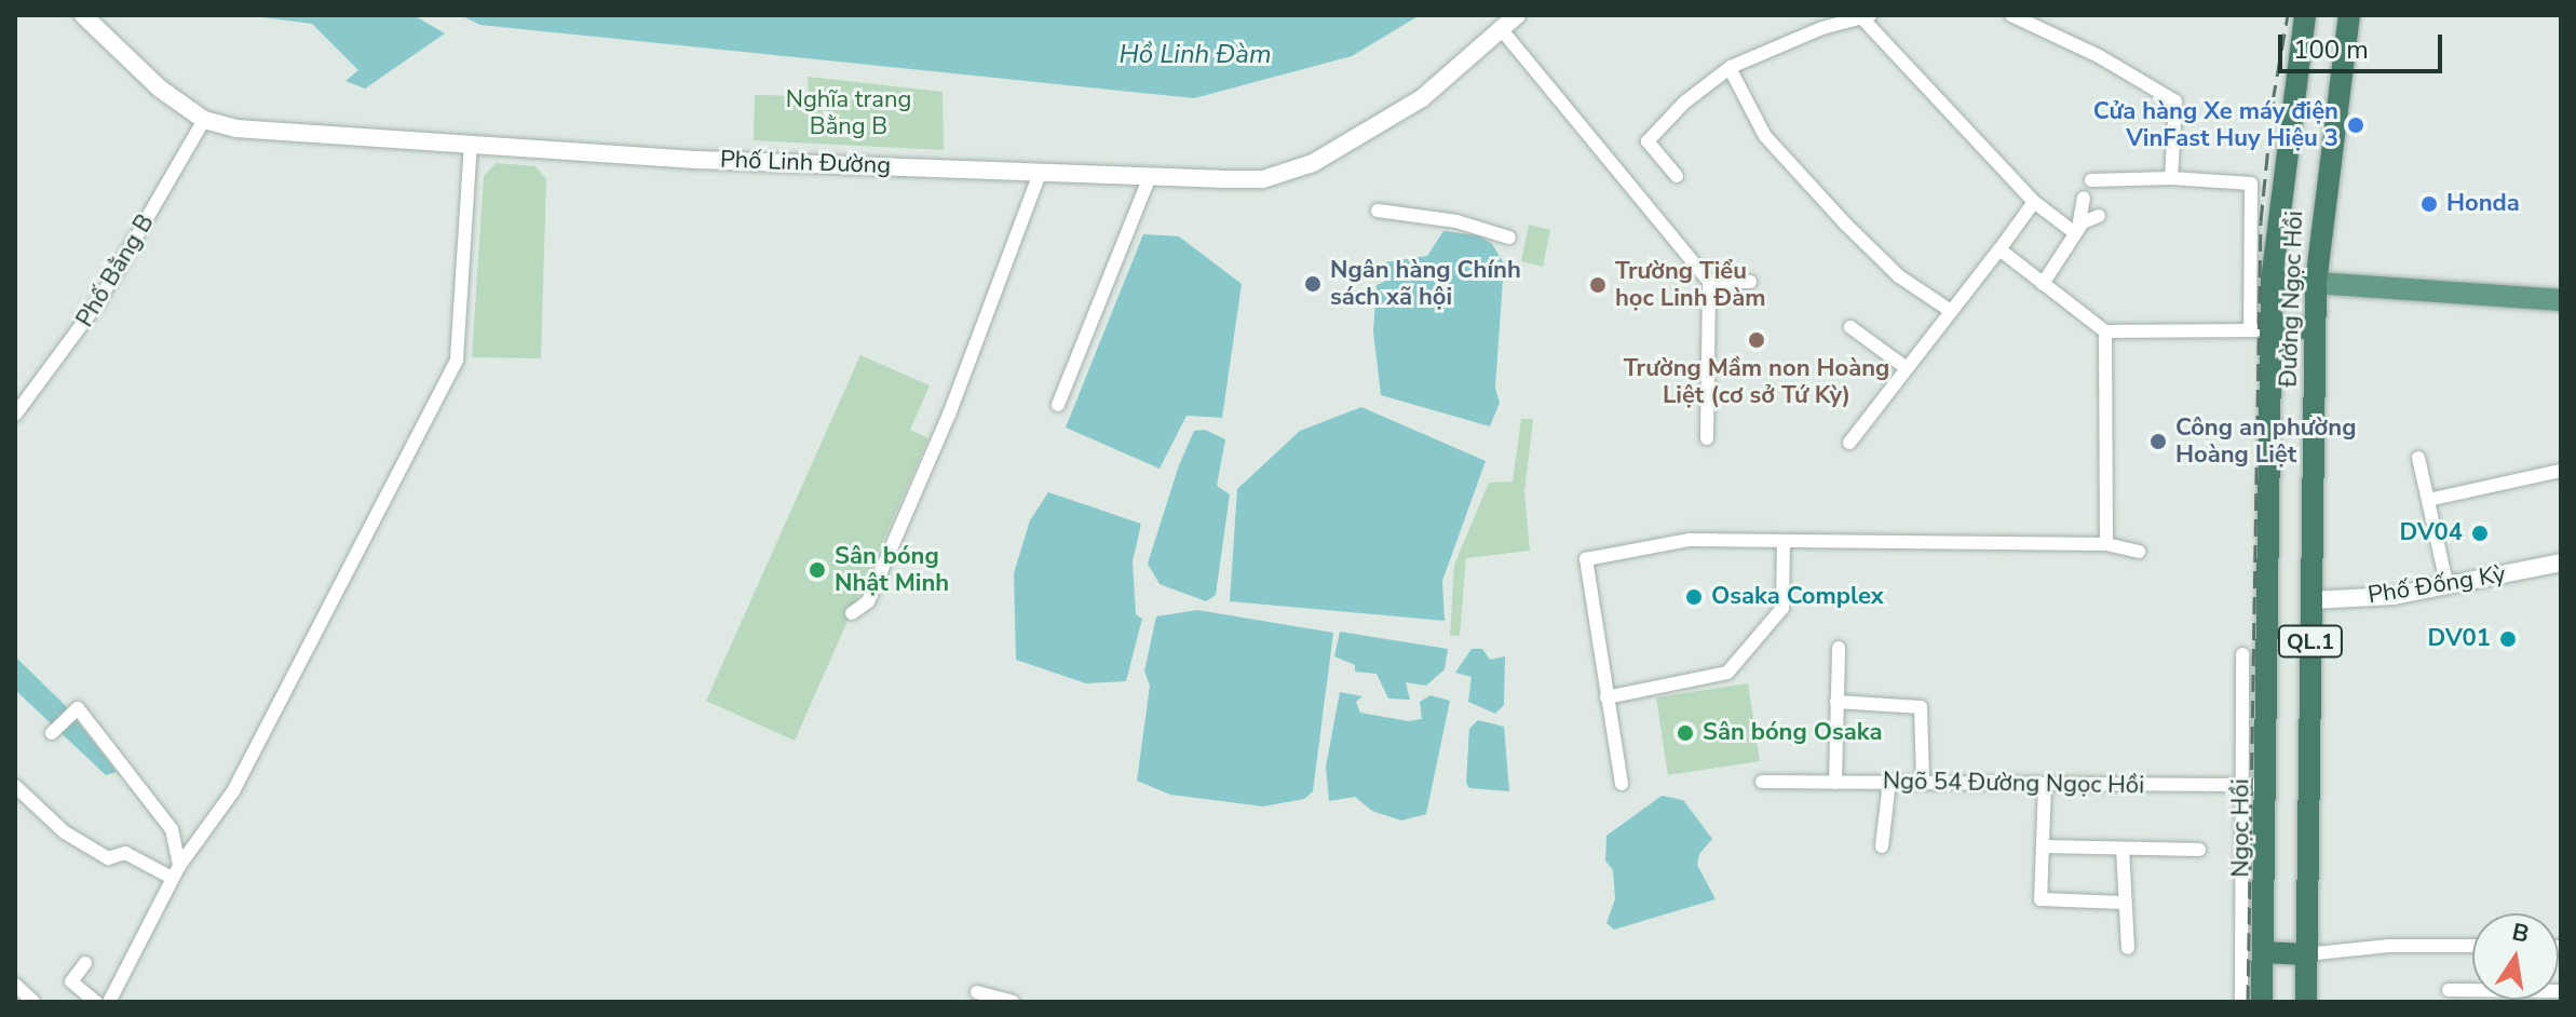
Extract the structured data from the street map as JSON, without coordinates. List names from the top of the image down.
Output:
{
  "streets": {
    "highway": ["Đường Ngọc Hồi", "QL.1"],
    "street": [
      "Phố Linh Đường",
      "Phố Bằng B",
      "Phố Đống Kỳ",
      "Ngõ 54 Đường Ngọc Hồi",
      "Ngọc Hồi"
    ]
  },
  "crossings": [
    ["Phố Linh Đường", "Phố Bằng B"],
    ["Đường Ngọc Hồi", "Phố Đống Kỳ"],
    ["Đường Ngọc Hồi", "Ngõ 54 Đường Ngọc Hồi"],
    ["Ngõ 54 Đường Ngọc Hồi", "Ngọc Hồi"]
  ],
  "water": ["Hồ Linh Đàm"],
  "parks": ["Nghĩa trang Bằng B"],
  "places": [
    "Cửa hàng Xe máy điện VinFast Huy Hiệu 3",
    "Honda",
    "Ngân hàng Chính sách xã hội",
    "Trường Tiểu học Linh Đàm",
    "Trường Mầm non Hoàng Liệt (cơ sở Tứ Kỳ)",
    "Công an phường Hoàng Liệt",
    "DV04",
    "Sân bóng Nhật Minh",
    "Osaka Complex",
    "DV01",
    "Sân bóng Osaka"
  ],
  "scale_bar": "100 m",
  "north": "top"
}
